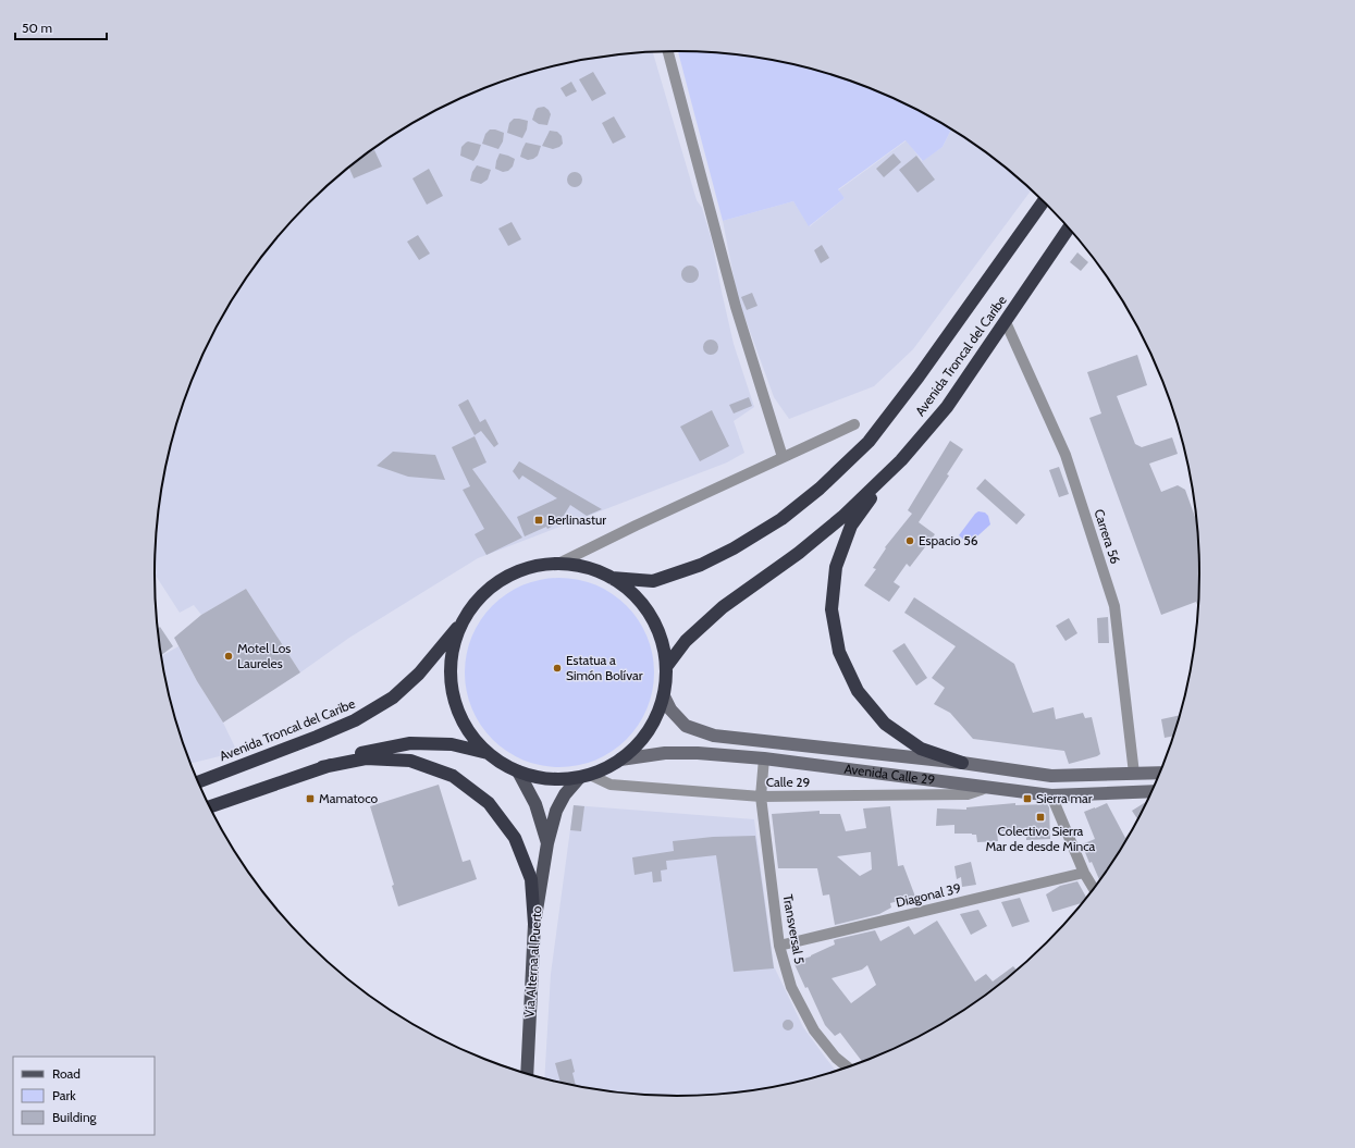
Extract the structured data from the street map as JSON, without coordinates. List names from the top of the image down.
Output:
{
  "streets": {
    "highway": ["Avenida Troncal del Caribe"],
    "main road": ["Avenida Calle 29", "Vía Alterna al Puerto"],
    "street": [
      "Carrera 56",
      "Calle 29",
      "Diagonal 39",
      "Transversal 5"
    ]
  },
  "crossings": [
    ["Avenida Troncal del Caribe", "Carrera 56"],
    ["Carrera 56", "Avenida Calle 29"],
    ["Avenida Calle 29", "Calle 29"],
    ["Avenida Calle 29", "Transversal 5"],
    ["Calle 29", "Transversal 5"],
    ["Calle 29", "Vía Alterna al Puerto"],
    ["Diagonal 39", "Transversal 5"]
  ],
  "places": {
    "transit": [
      "Berlinastur",
      "Mamatoco",
      "Sierra mar",
      "Colectivo Sierra Mar de desde Minca"
    ],
    "other": ["Espacio 56", "Motel Los Laureles", "Estatua a Simón Bolívar"]
  },
  "legend": ["Road", "Park", "Building"],
  "scale_bar": "50 m"
}
